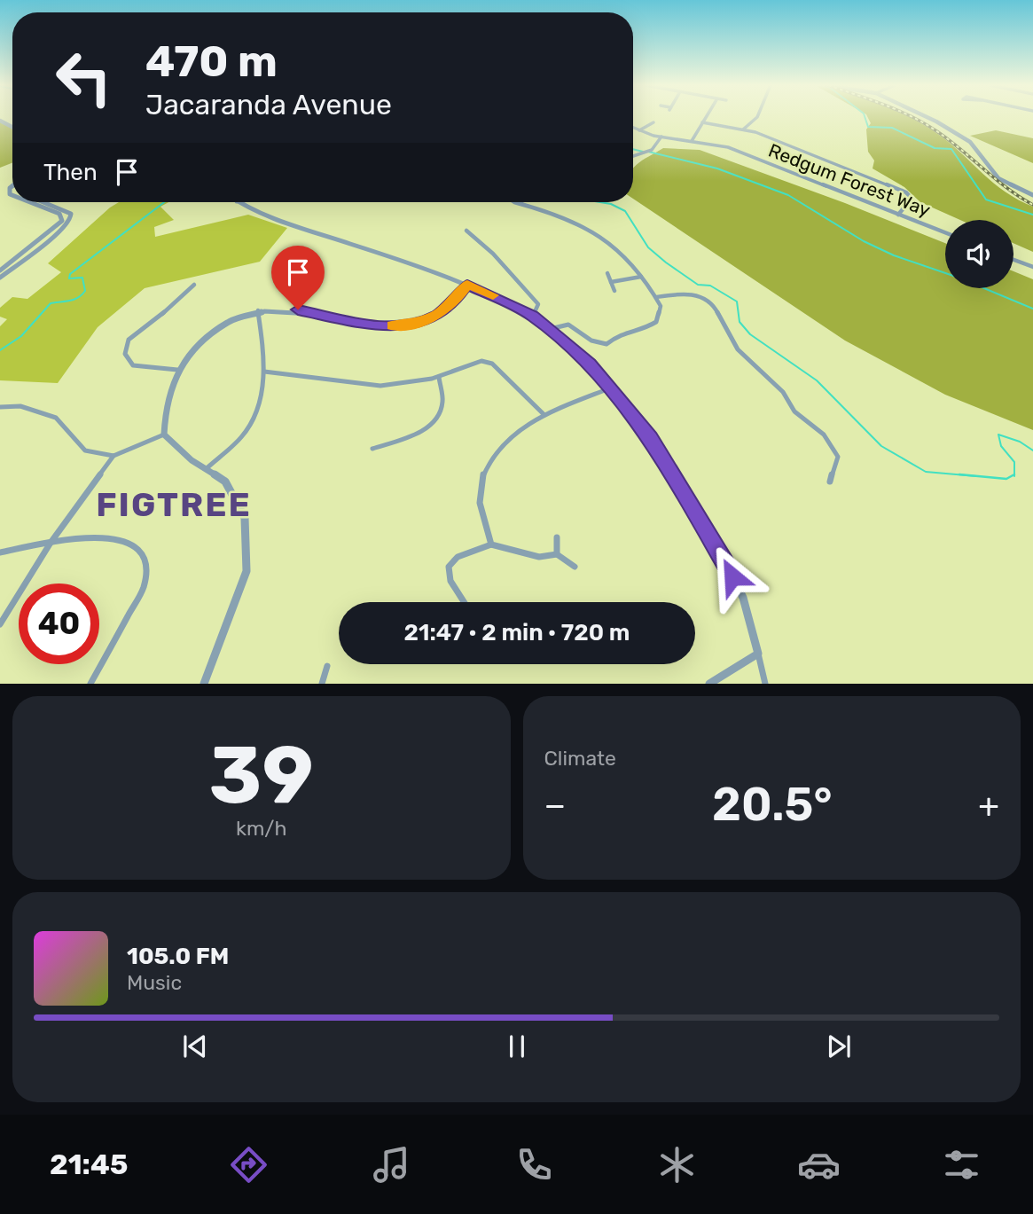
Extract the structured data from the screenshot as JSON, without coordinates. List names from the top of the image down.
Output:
{
  "streets": {
    "street": ["Redgum Forest Way"]
  },
  "districts": ["FIGTREE"],
  "page": {
    "turn": ["470 m", "Jacaranda Avenue"],
    "then": "Then",
    "limit": "40",
    "trip": "21:47 · 2 min · 720 m",
    "tile": [
      ["39", "km/h"],
      "Climate"
    ],
    "heat": ["−", "20.5°", "+"],
    "song": ["105.0 FM", "Music"],
    "tabs": "21:45"
  }
}
